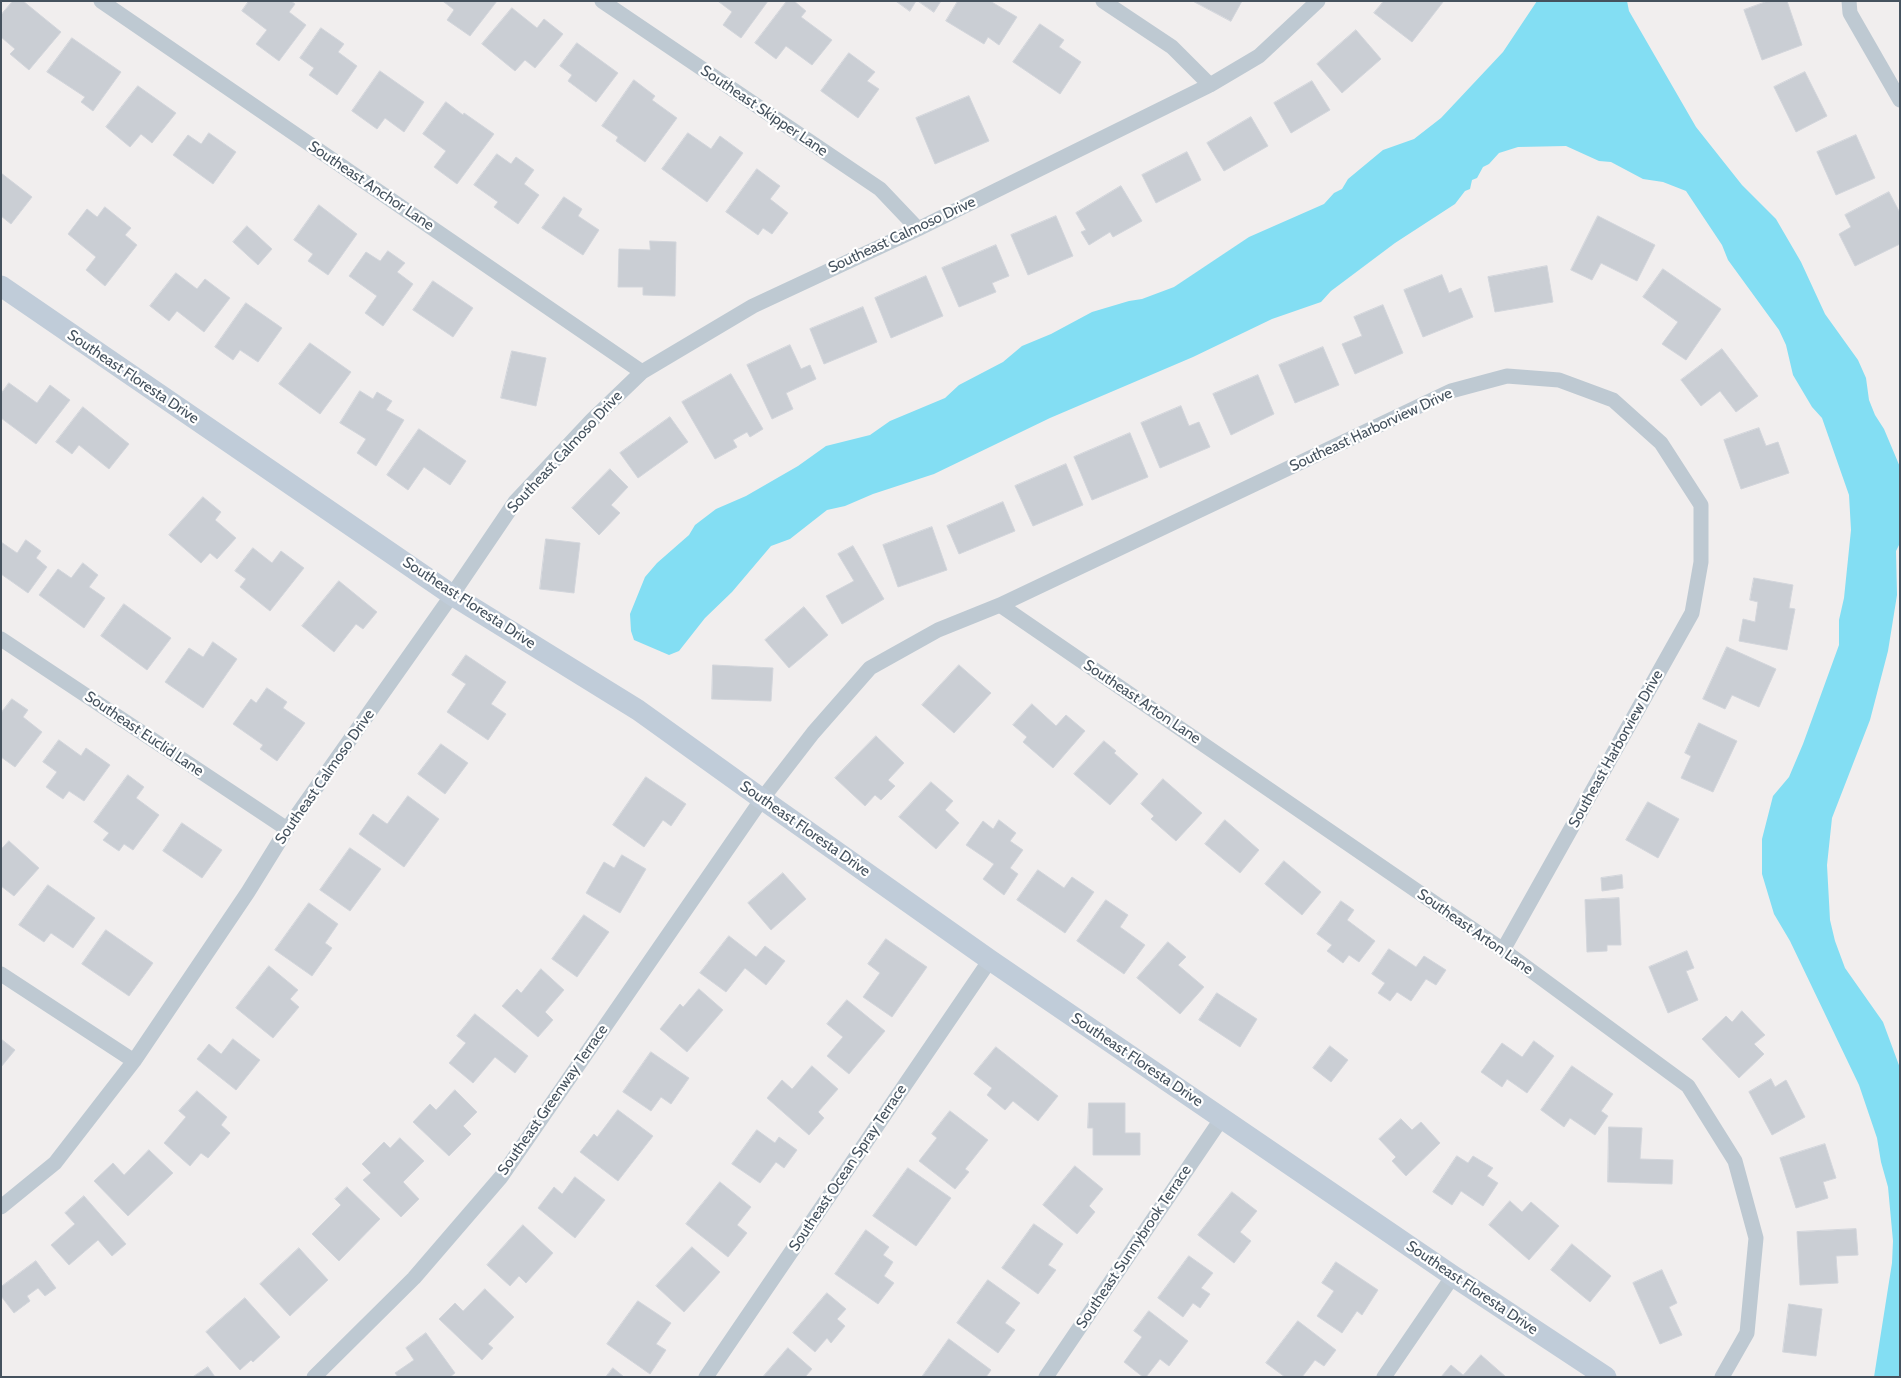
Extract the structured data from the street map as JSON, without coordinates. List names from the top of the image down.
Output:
{
  "streets": {
    "street": [
      "Southeast Skipper Lane",
      "Southeast Anchor Lane",
      "Southeast Calmoso Drive",
      "Southeast Floresta Drive",
      "Southeast Harborview Drive",
      "Southeast Arton Lane",
      "Southeast Euclid Lane",
      "Southeast Greenway Terrace",
      "Southeast Ocean Spray Terrace",
      "Southeast Sunnybrook Terrace"
    ]
  },
  "crossings": [
    ["Southeast Skipper Lane", "Southeast Calmoso Drive"],
    ["Southeast Anchor Lane", "Southeast Calmoso Drive"],
    ["Southeast Calmoso Drive", "Southeast Floresta Drive"],
    ["Southeast Calmoso Drive", "Southeast Euclid Lane"],
    ["Southeast Floresta Drive", "Southeast Harborview Drive"],
    ["Southeast Floresta Drive", "Southeast Greenway Terrace"],
    ["Southeast Floresta Drive", "Southeast Ocean Spray Terrace"],
    ["Southeast Floresta Drive", "Southeast Sunnybrook Terrace"],
    ["Southeast Harborview Drive", "Southeast Arton Lane"],
    ["Southeast Harborview Drive", "Southeast Greenway Terrace"]
  ]
}
